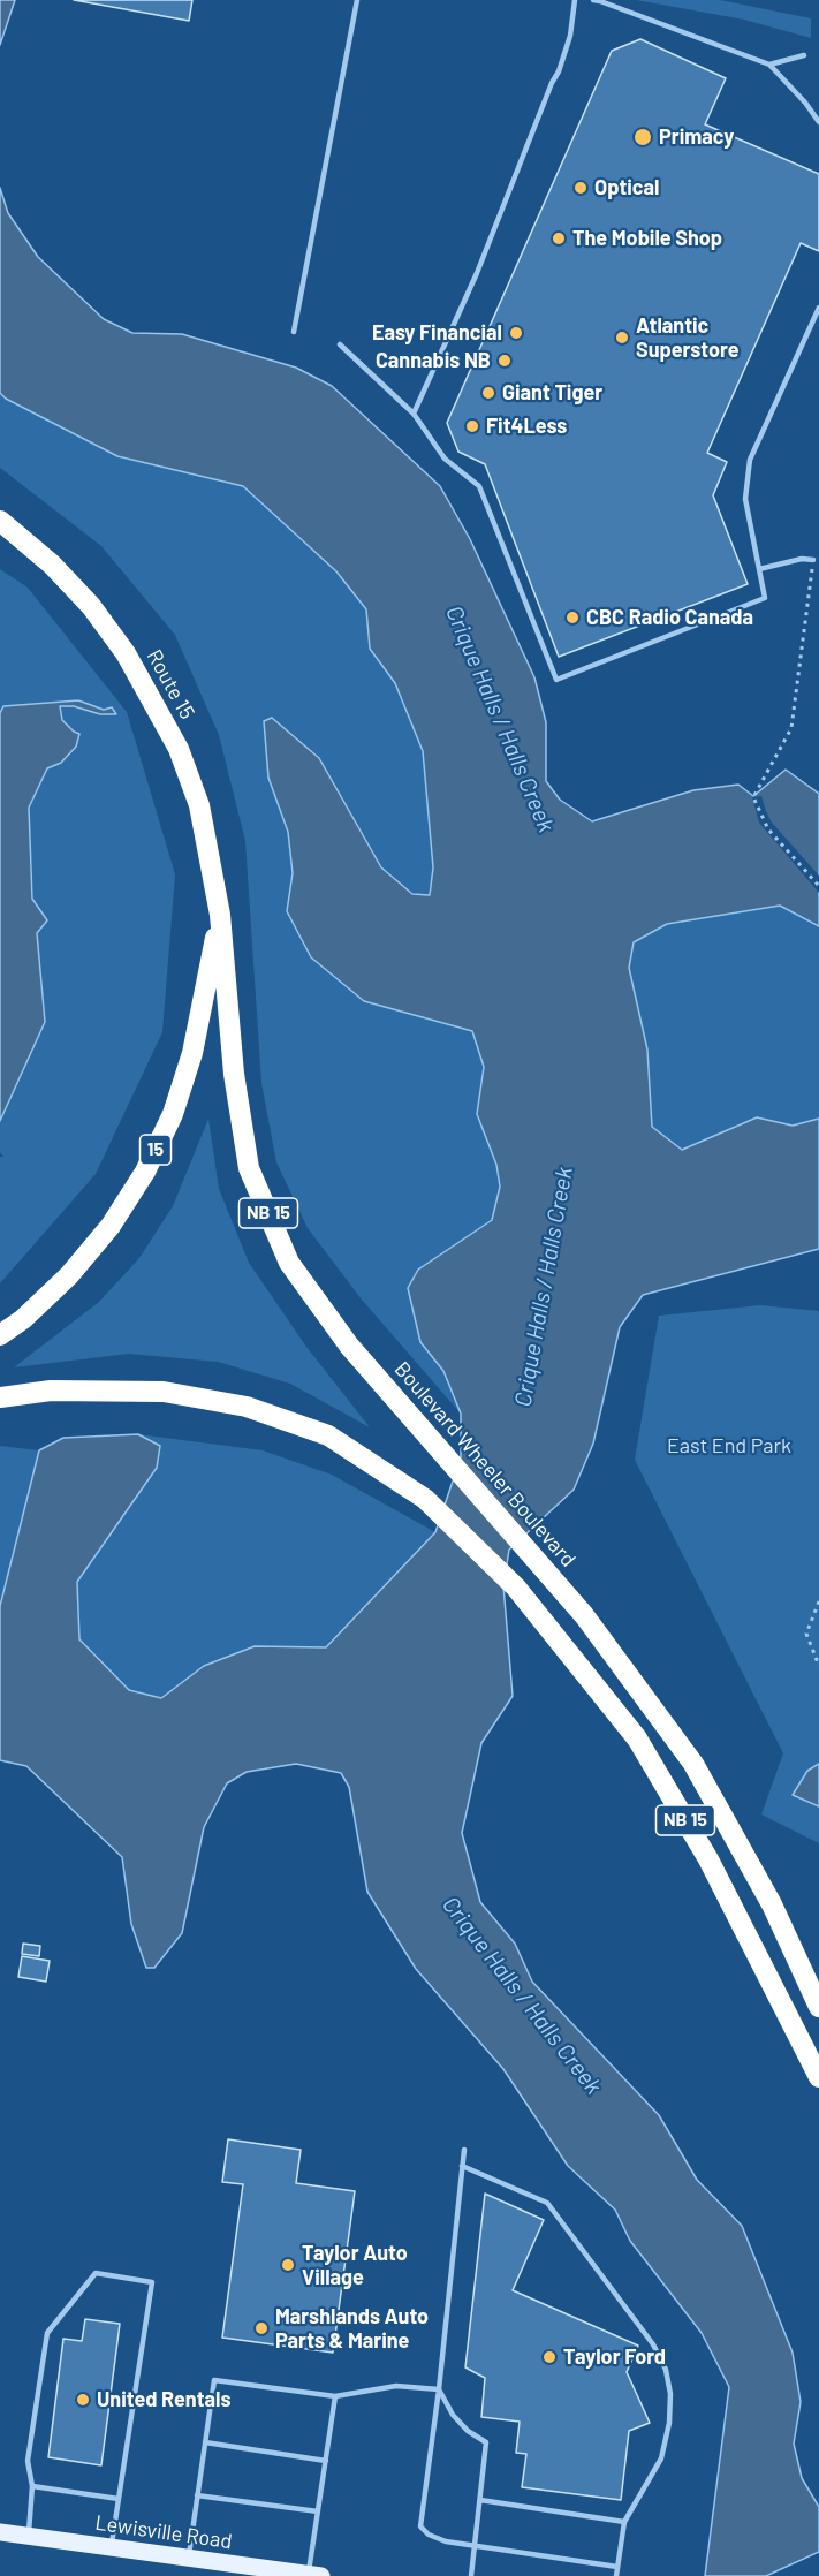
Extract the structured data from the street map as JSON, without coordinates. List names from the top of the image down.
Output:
{
  "streets": {
    "highway": [
      "Route 15",
      "15",
      "NB 15",
      "Boulevard Wheeler Boulevard"
    ],
    "main road": ["Lewisville Road"]
  },
  "crossings": [
    ["Route 15", "15"],
    ["Route 15", "Boulevard Wheeler Boulevard"],
    ["15", "Boulevard Wheeler Boulevard"]
  ],
  "water": ["Crique Halls / Halls Creek"],
  "parks": ["East End Park"],
  "places": [
    "Primacy",
    "Optical",
    "The Mobile Shop",
    "Easy Financial",
    "Atlantic Superstore",
    "Cannabis NB",
    "Giant Tiger",
    "Fit4Less",
    "CBC Radio Canada",
    "Taylor Auto Village",
    "Marshlands Auto Parts & Marine",
    "Taylor Ford",
    "United Rentals"
  ]
}
